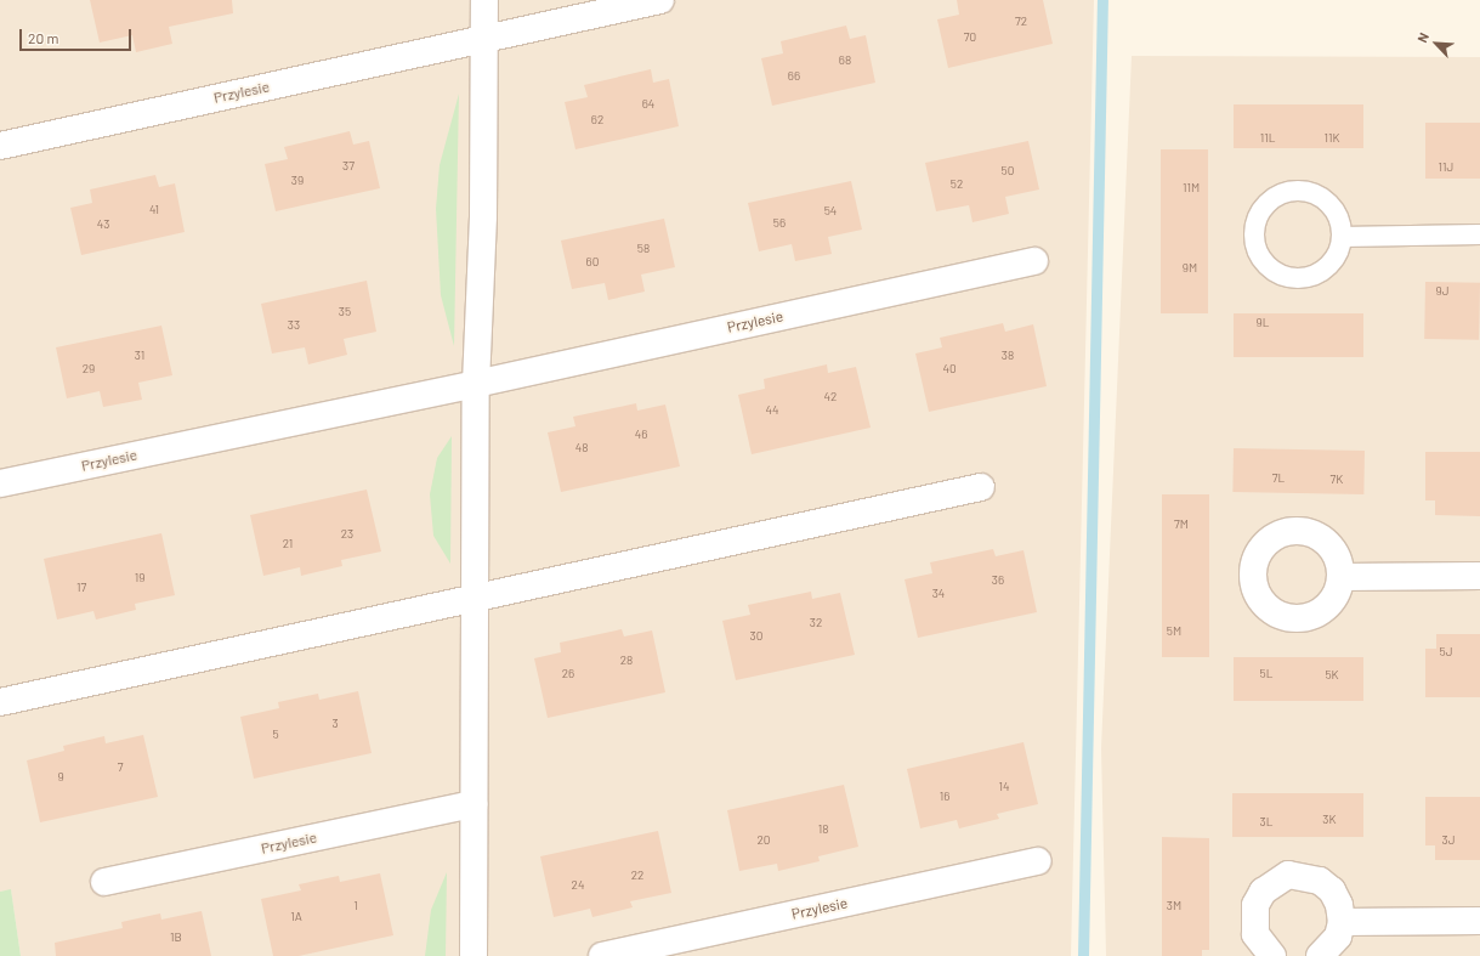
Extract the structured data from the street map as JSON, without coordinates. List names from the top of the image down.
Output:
{
  "streets": {
    "street": ["Przylesie"]
  },
  "house_numbers": [
    "72",
    "70",
    "68",
    "66",
    "64",
    "62",
    "11L",
    "11K",
    "37",
    "11J",
    "50",
    "39",
    "52",
    "11M",
    "41",
    "54",
    "56",
    "43",
    "58",
    "60",
    "9M",
    "9J",
    "35",
    "9L",
    "33",
    "31",
    "38",
    "29",
    "40",
    "42",
    "44",
    "46",
    "48",
    "7L",
    "7K",
    "7M",
    "23",
    "21",
    "19",
    "36",
    "17",
    "34",
    "32",
    "5M",
    "30",
    "5J",
    "28",
    "26",
    "5L",
    "5K",
    "3",
    "5",
    "7",
    "9",
    "14",
    "16",
    "3K",
    "3L",
    "18",
    "20",
    "3J",
    "22",
    "24",
    "1",
    "3M",
    "1A",
    "1B"
  ],
  "scale_bar": "20 m",
  "north": "top left"
}
